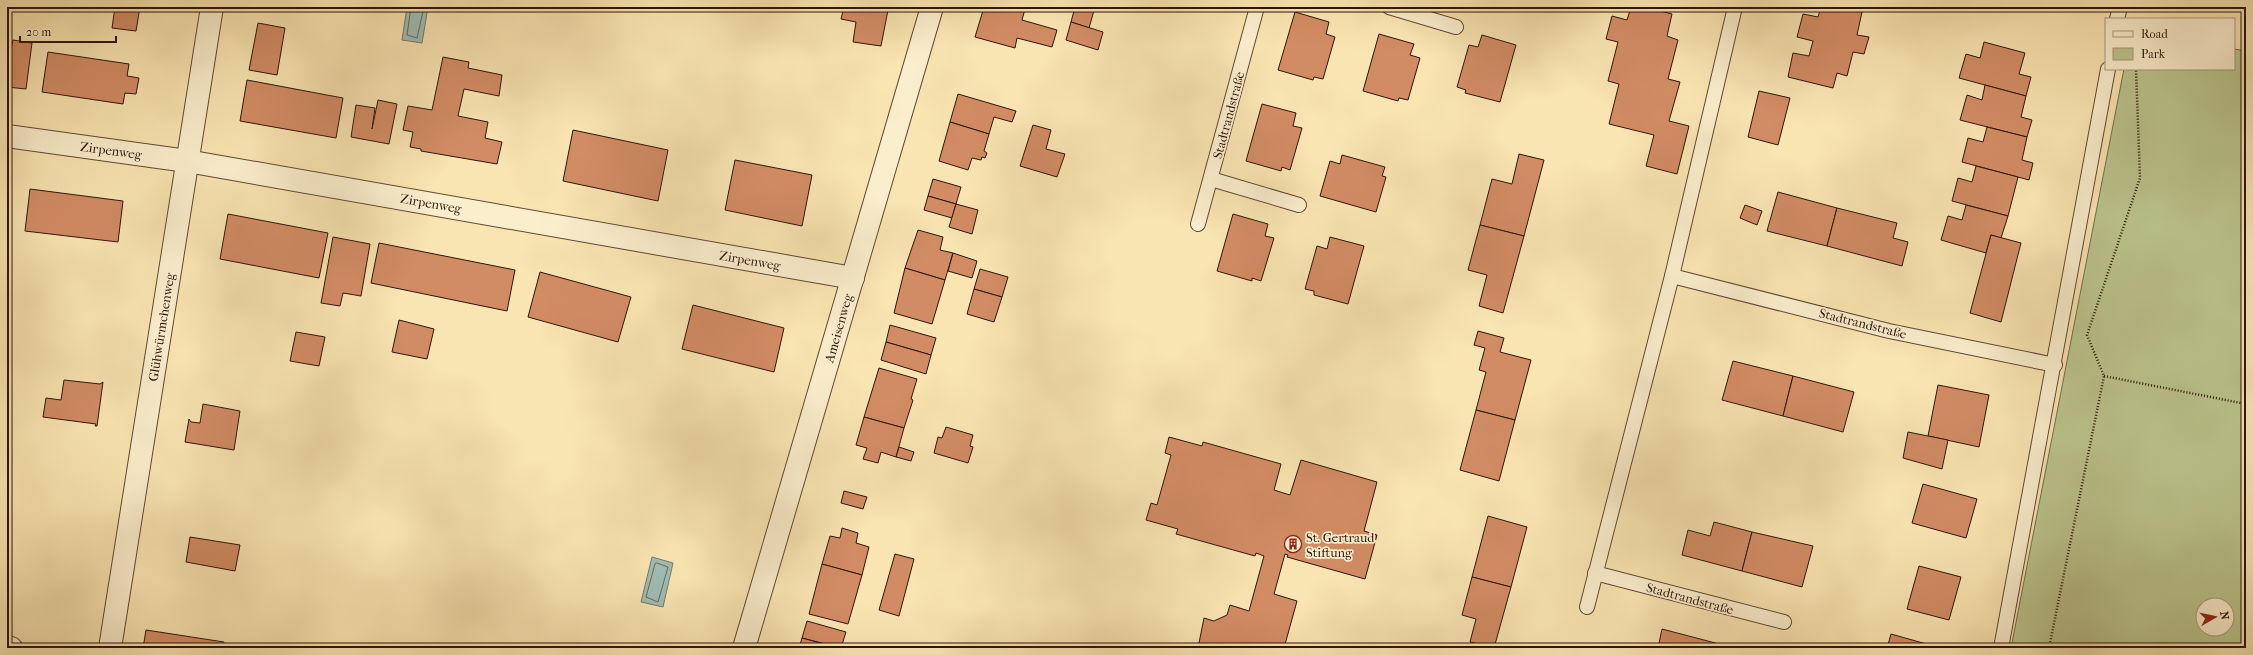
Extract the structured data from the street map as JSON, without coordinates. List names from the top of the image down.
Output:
{
  "streets": {
    "street": ["Zirpenweg", "Glühwürmchenweg", "Ameisenweg"],
    "lane": ["Stadtrandstraße"]
  },
  "crossings": [
    ["Zirpenweg", "Glühwürmchenweg"],
    ["Zirpenweg", "Ameisenweg"]
  ],
  "places": {
    "building": ["St. Gertraud Stiftung"]
  },
  "legend": ["Road", "Park"],
  "scale_bar": "20 m",
  "north": "right"
}
